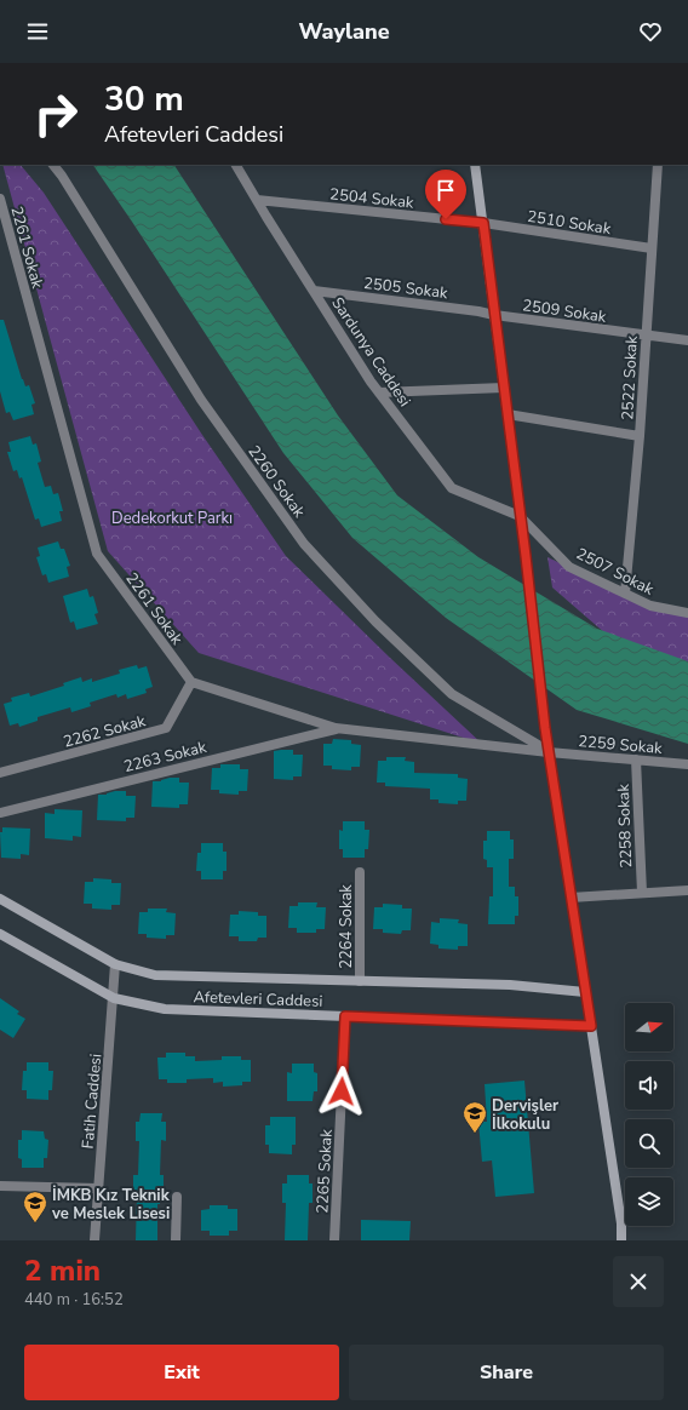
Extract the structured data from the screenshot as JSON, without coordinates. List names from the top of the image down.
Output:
{
  "streets": {
    "main road": ["Afetevleri Caddesi"],
    "street": [
      "2504 Sokak",
      "2510 Sokak",
      "2261 Sokak",
      "2505 Sokak",
      "2509 Sokak",
      "Sardunya Caddesi",
      "2522 Sokak",
      "2260 Sokak",
      "2507 Sokak",
      "2262 Sokak",
      "2259 Sokak",
      "2263 Sokak",
      "2258 Sokak",
      "2264 Sokak",
      "Fatih Caddesi",
      "2265 Sokak"
    ]
  },
  "crossings": [
    ["2504 Sokak", "2510 Sokak"],
    ["2504 Sokak", "Sardunya Caddesi"],
    ["2510 Sokak", "2522 Sokak"],
    ["2261 Sokak", "2262 Sokak"],
    ["2505 Sokak", "2509 Sokak"],
    ["2505 Sokak", "Sardunya Caddesi"],
    ["2509 Sokak", "2522 Sokak"],
    ["Sardunya Caddesi", "2507 Sokak"],
    ["2522 Sokak", "2507 Sokak"],
    ["2260 Sokak", "2259 Sokak"],
    ["2259 Sokak", "2258 Sokak"],
    ["2264 Sokak", "Afetevleri Caddesi"],
    ["Afetevleri Caddesi", "Fatih Caddesi"],
    ["Afetevleri Caddesi", "2265 Sokak"]
  ],
  "parks": ["Dedekorkut Parkı"],
  "places": {
    "school or university": ["Dervişler İlkokulu", "İMKB Kız Teknik ve Meslek Lisesi"]
  },
  "north": "right",
  "page": {
    "header": "Waylane",
    "turn": ["30 m", "Afetevleri Caddesi"],
    "heading": ["2 min", "440 m · 16:52"],
    "buttons": ["Exit", "Share"]
  }
}
